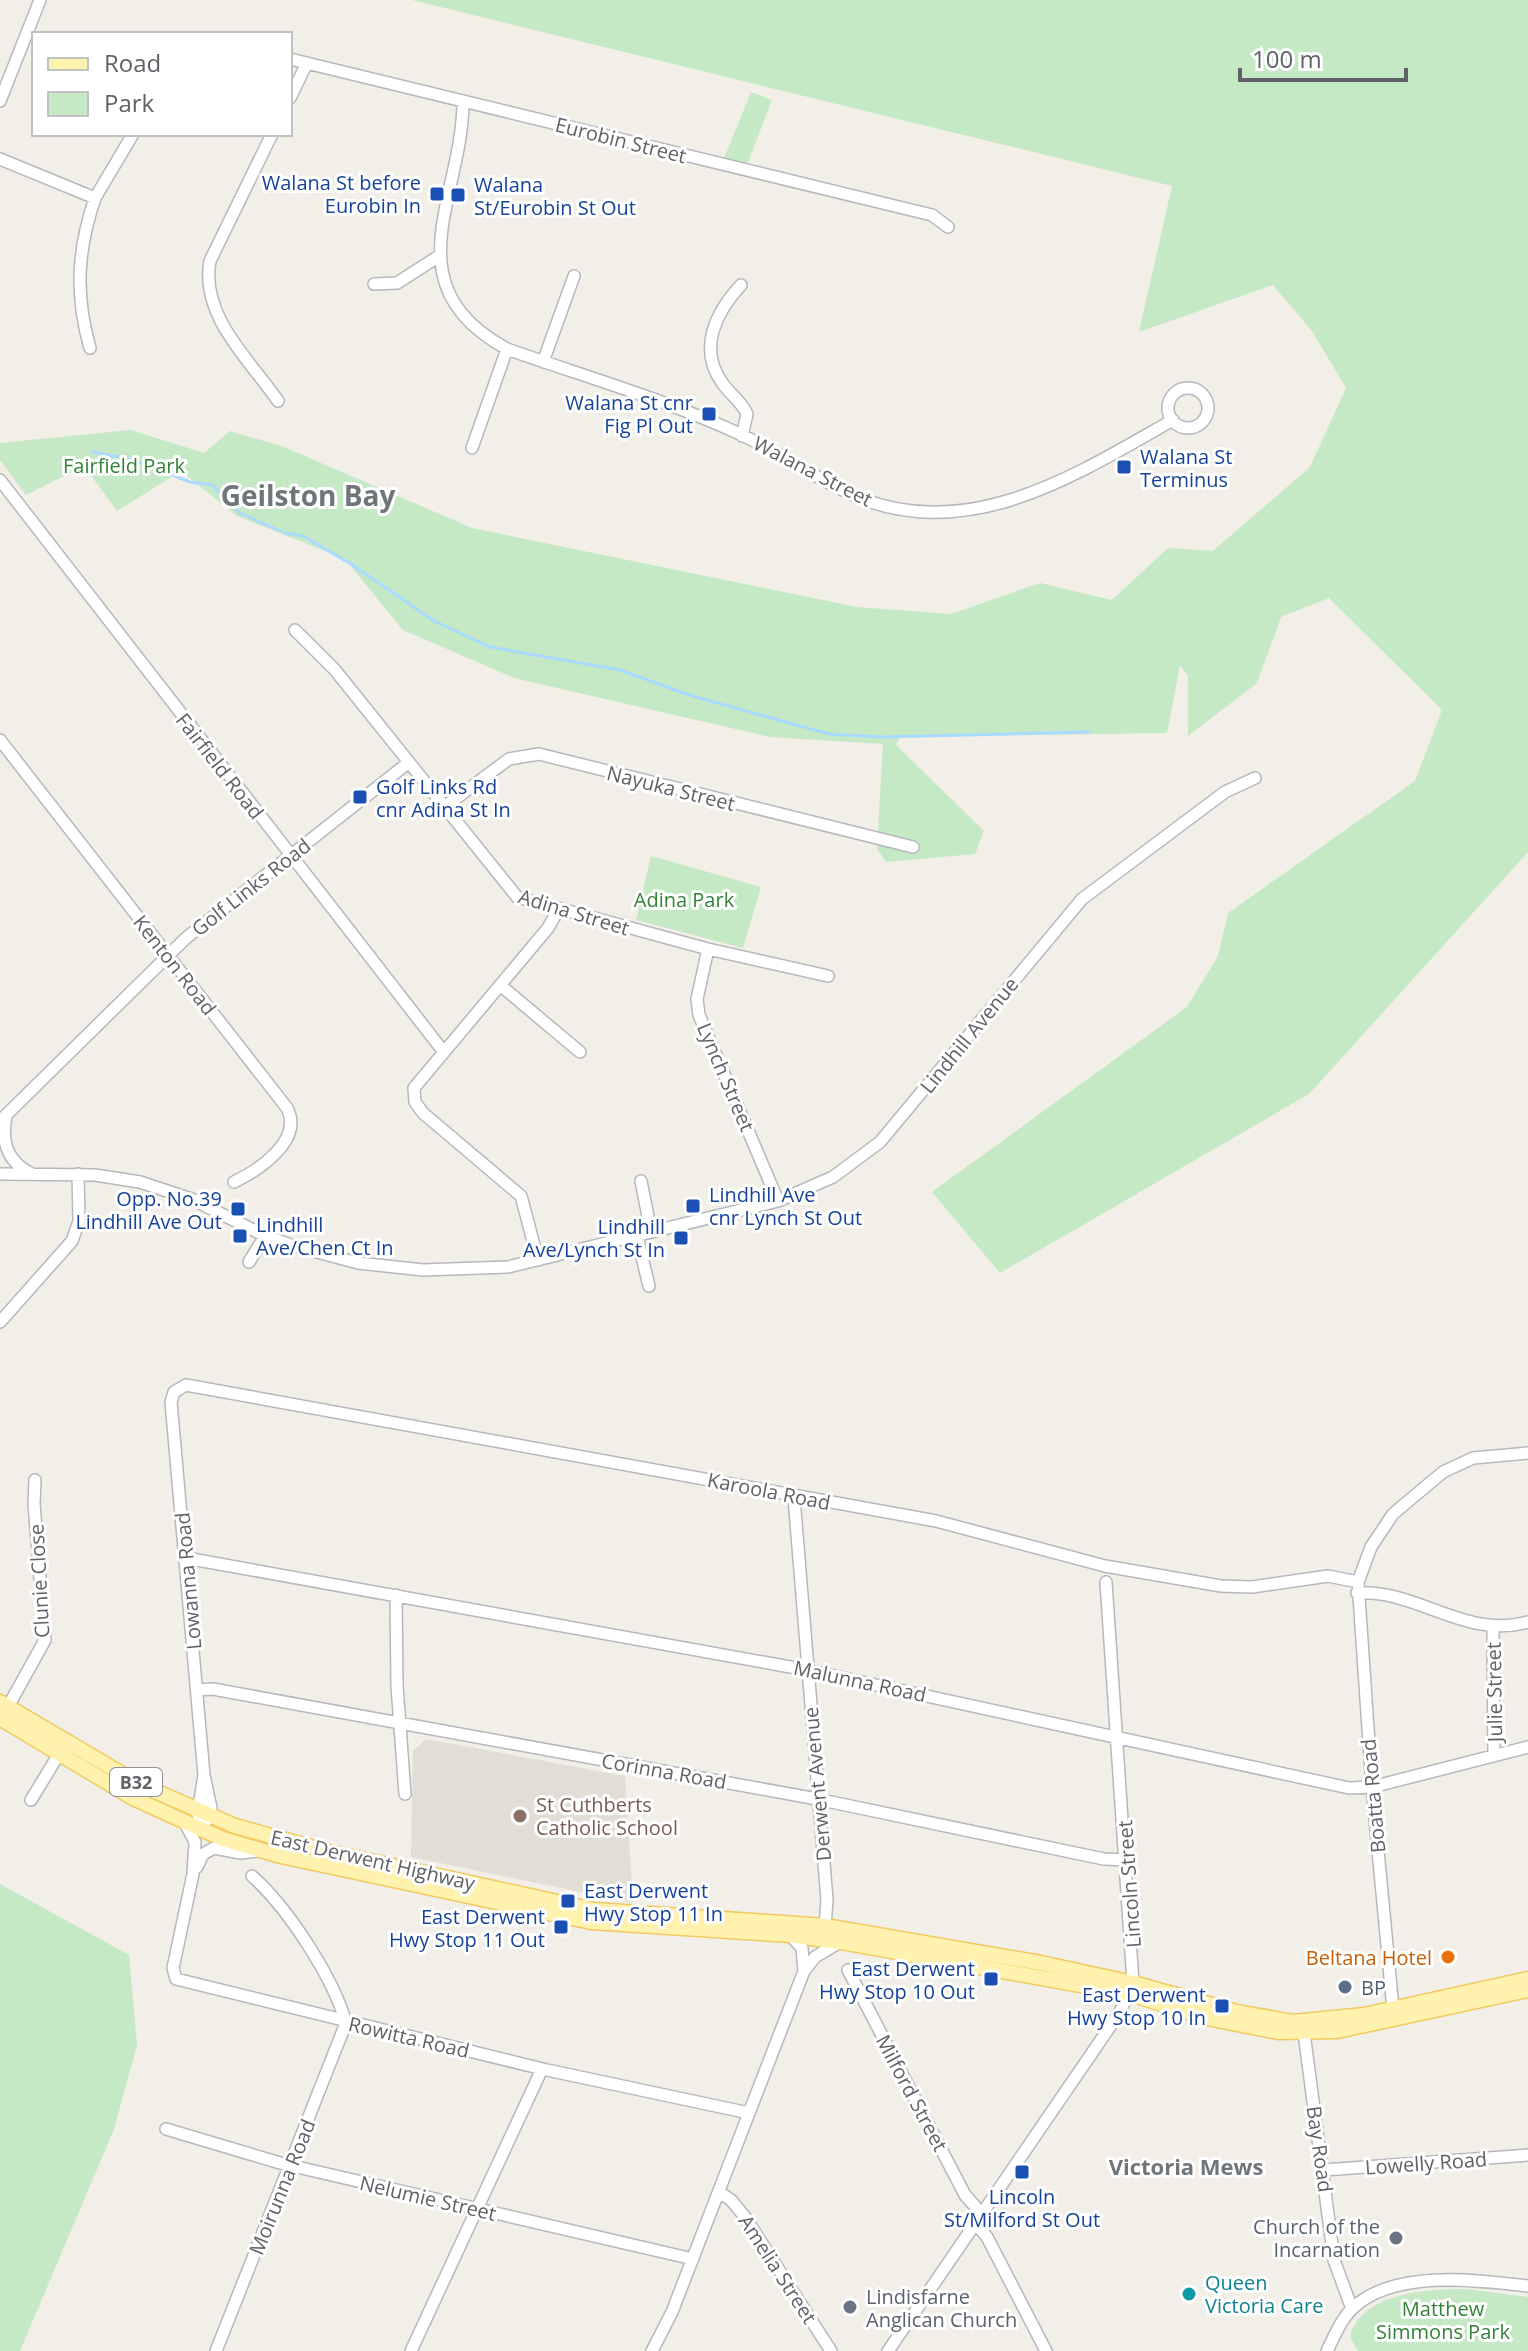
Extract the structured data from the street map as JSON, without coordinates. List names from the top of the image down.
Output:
{
  "streets": {
    "main road": ["B32", "East Derwent Highway"],
    "street": [
      "Eurobin Street",
      "Walana Street",
      "Fairfield Road",
      "Nayuka Street",
      "Golf Links Road",
      "Adina Street",
      "Kenton Road",
      "Lindhill Avenue",
      "Lynch Street",
      "Karoola Road",
      "Clunie Close",
      "Lowanna Road",
      "Malunna Road",
      "Julie Street",
      "Corinna Road",
      "Derwent Avenue",
      "Boatta Road",
      "Lincoln Street",
      "Rowitta Road",
      "Milford Street",
      "Bay Road",
      "Lowelly Road",
      "Moirunna Road",
      "Nelumie Street",
      "Amelia Street"
    ]
  },
  "crossings": [
    ["Eurobin Street", "Walana Street"],
    ["Fairfield Road", "Golf Links Road"],
    ["Nayuka Street", "Adina Street"],
    ["Golf Links Road", "Adina Street"],
    ["Golf Links Road", "Kenton Road"],
    ["Adina Street", "Lynch Street"],
    ["Lindhill Avenue", "Lynch Street"],
    ["Karoola Road", "Lowanna Road"],
    ["Karoola Road", "Julie Street"],
    ["Karoola Road", "Derwent Avenue"],
    ["Karoola Road", "Boatta Road"],
    ["Clunie Close", "East Derwent Highway"],
    ["Lowanna Road", "Malunna Road"],
    ["Lowanna Road", "Corinna Road"],
    ["Lowanna Road", "East Derwent Highway"],
    ["Malunna Road", "Julie Street"],
    ["Malunna Road", "Derwent Avenue"],
    ["Malunna Road", "Boatta Road"],
    ["Malunna Road", "Lincoln Street"],
    ["Corinna Road", "Derwent Avenue"],
    ["Corinna Road", "Lincoln Street"],
    ["Derwent Avenue", "East Derwent Highway"],
    ["Boatta Road", "East Derwent Highway"],
    ["East Derwent Highway", "Lincoln Street"],
    ["East Derwent Highway", "Rowitta Road"],
    ["East Derwent Highway", "Bay Road"],
    ["Rowitta Road", "Moirunna Road"],
    ["Bay Road", "Lowelly Road"],
    ["Moirunna Road", "Nelumie Street"]
  ],
  "districts": ["Geilston Bay", "Victoria Mews"],
  "parks": ["Fairfield Park", "Adina Park", "Matthew Simmons Park"],
  "places": {
    "transit": [
      "Walana St before Eurobin In",
      "Walana St/Eurobin St Out",
      "Walana St cnr Fig Pl Out",
      "Walana St Terminus",
      "Golf Links Rd cnr Adina St In",
      "Lindhill Ave cnr Lynch St Out",
      "Opp. No.39 Lindhill Ave Out",
      "Lindhill Ave/Chen Ct In",
      "Lindhill Ave/Lynch St In",
      "East Derwent Hwy Stop 11 In",
      "East Derwent Hwy Stop 11 Out",
      "East Derwent Hwy Stop 10 Out",
      "East Derwent Hwy Stop 10 In",
      "Lincoln St/Milford St Out"
    ],
    "other": [
      "St Cuthberts Catholic School",
      "Beltana Hotel",
      "BP",
      "Church of the Incarnation",
      "Queen Victoria Care",
      "Lindisfarne Anglican Church"
    ]
  },
  "legend": ["Road", "Park"],
  "scale_bar": "100 m"
}
